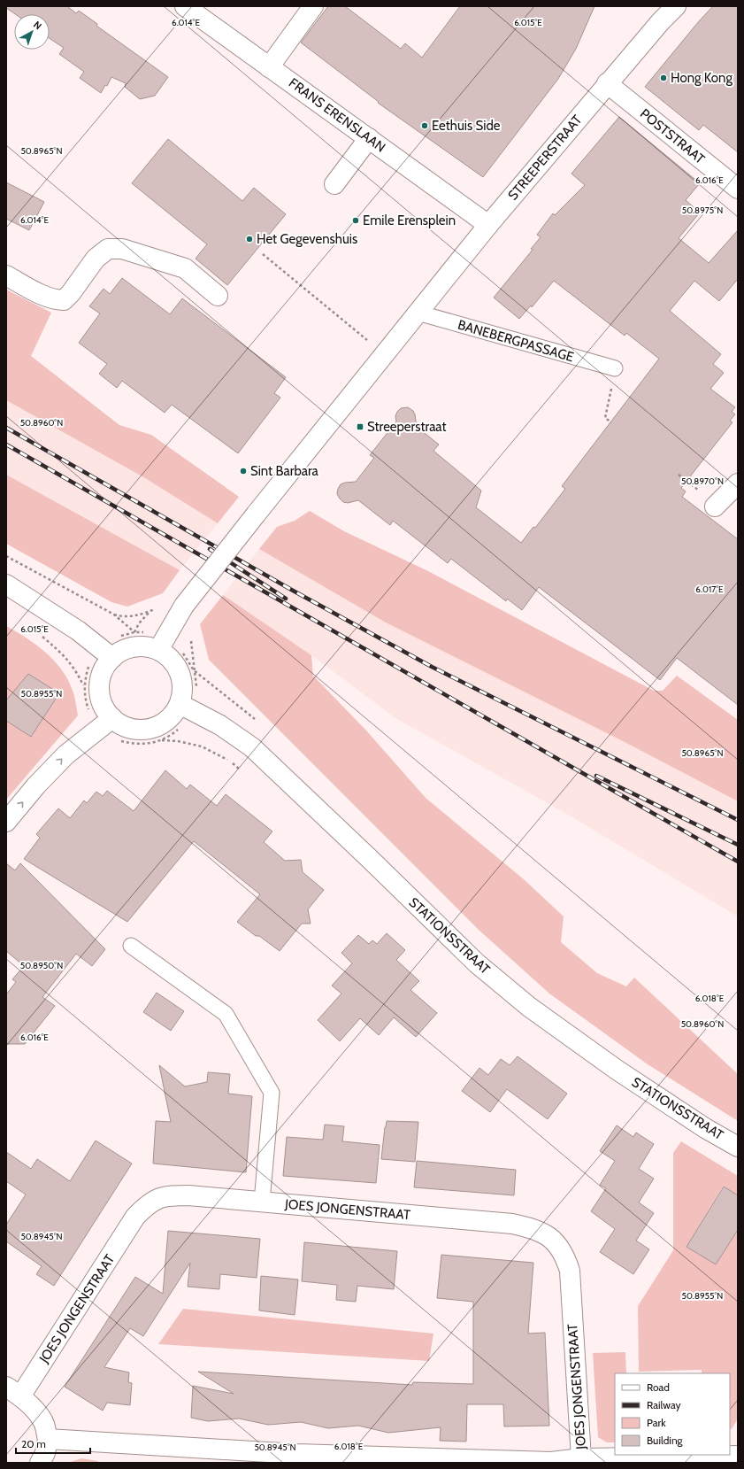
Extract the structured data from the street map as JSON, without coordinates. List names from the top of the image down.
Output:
{
  "streets": {
    "street": [
      "FRANS ERENSLAAN",
      "POSTSTRAAT",
      "STREEPERSTRAAT",
      "STATIONSSTRAAT",
      "JOES JONGENSTRAAT"
    ],
    "lane": ["BANEBERGPASSAGE"]
  },
  "crossings": [
    ["FRANS ERENSLAAN", "STREEPERSTRAAT"],
    ["POSTSTRAAT", "STREEPERSTRAAT"],
    ["STREEPERSTRAAT", "BANEBERGPASSAGE"]
  ],
  "places": {
    "other": [
      "Hong Kong",
      "Eethuis Side",
      "Emile Erensplein",
      "Het Gegevenshuis",
      "Sint Barbara"
    ],
    "transit": ["Streeperstraat"]
  },
  "legend": [
    "Road",
    "Railway",
    "Park",
    "Building"
  ],
  "scale_bar": "20 m",
  "north": "top right",
  "coordinates": [
    "6.014°E",
    "6.015°E",
    "50.8965°N",
    "6.016°E",
    "50.8975°N",
    "50.8960°N",
    "50.8970°N",
    "6.017°E",
    "50.8955°N",
    "50.8950°N",
    "6.018°E",
    "50.8945°N"
  ]
}
